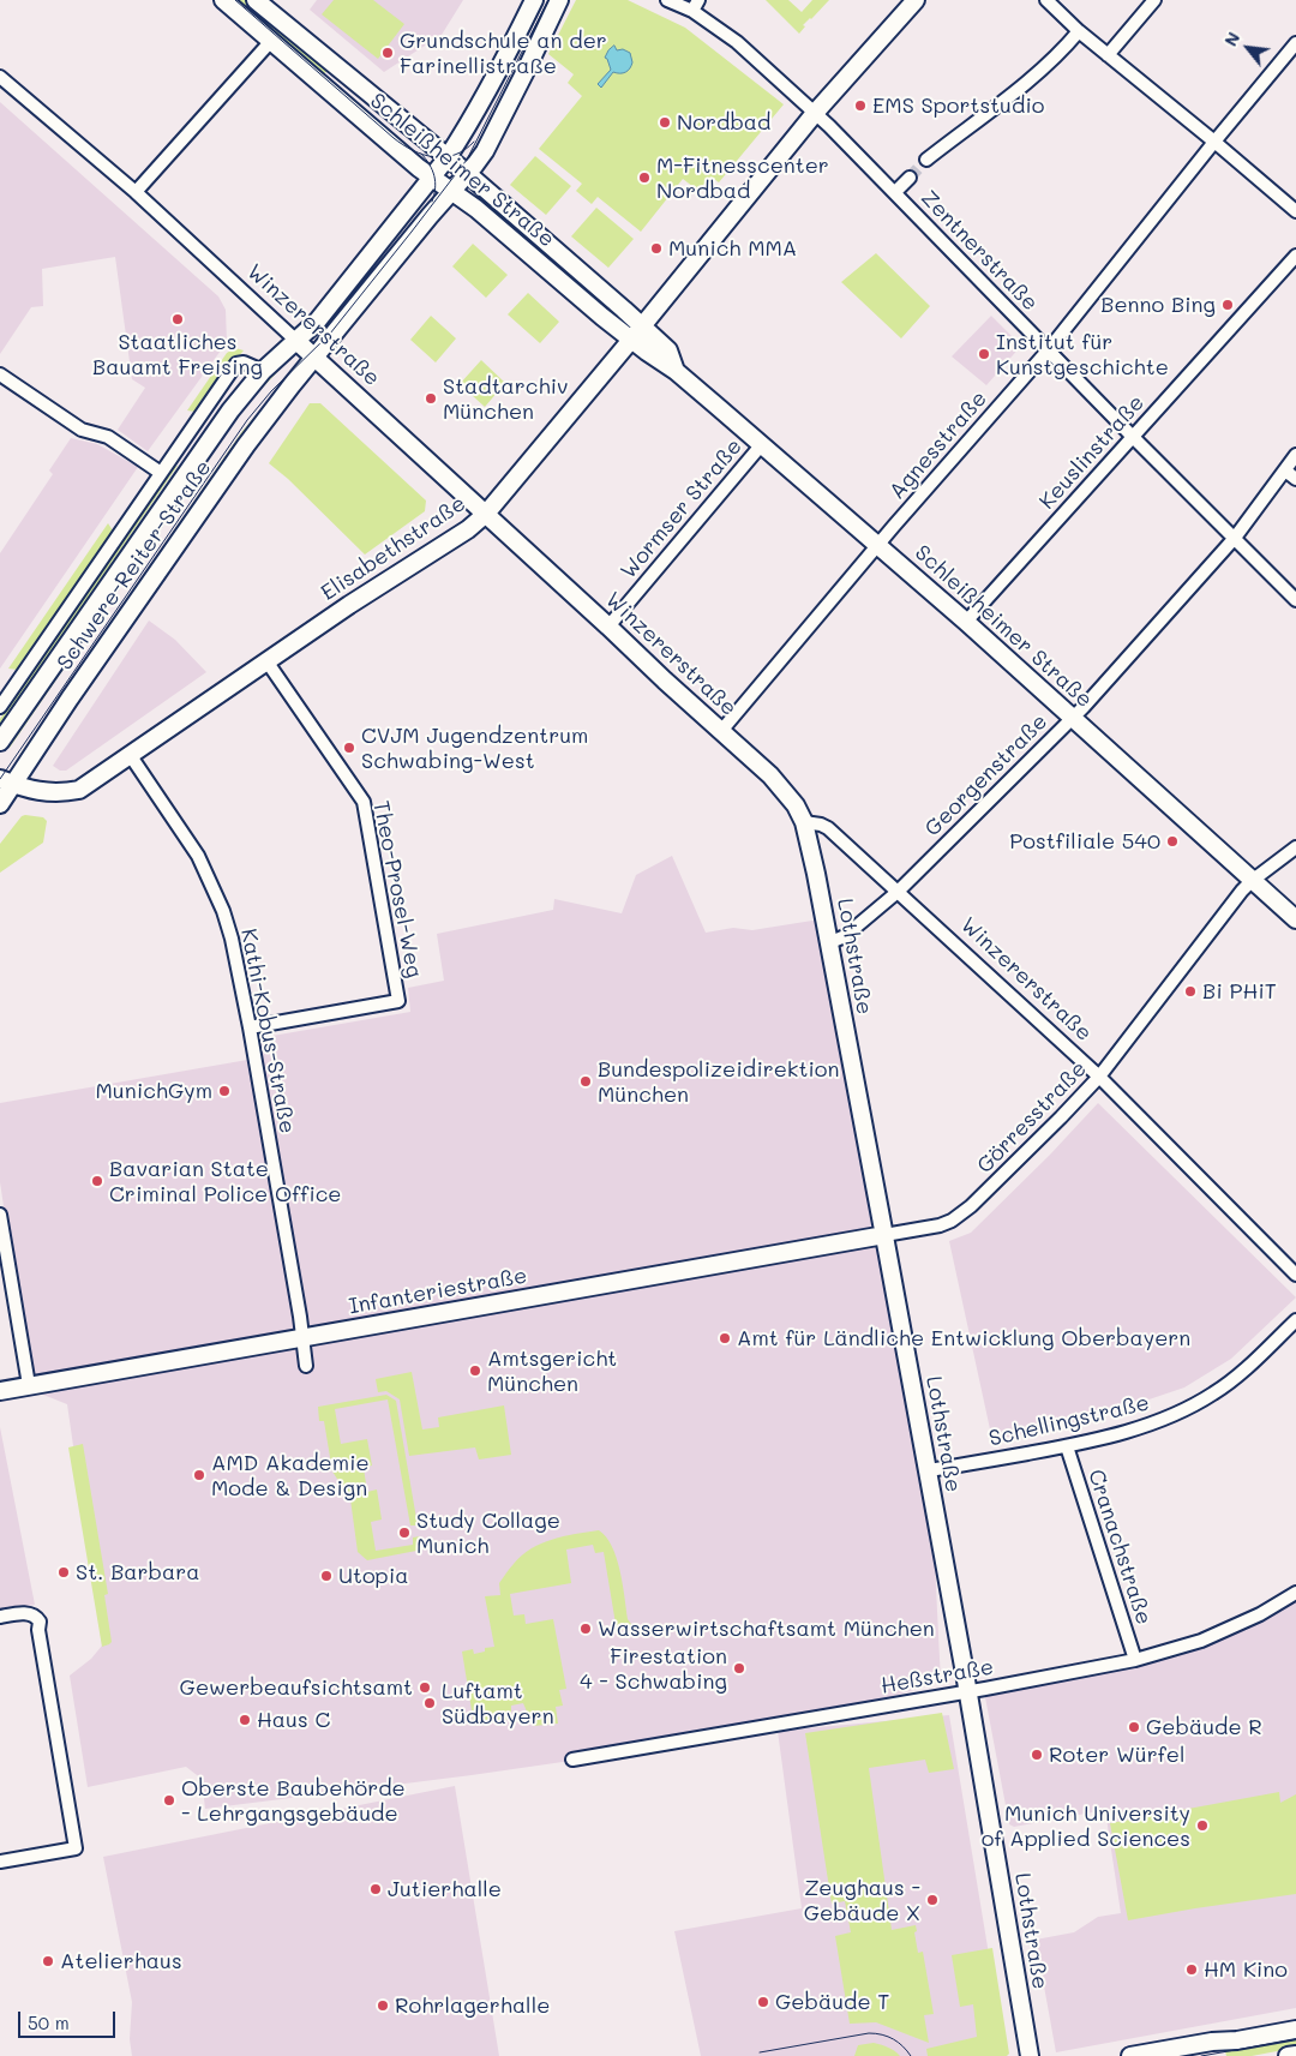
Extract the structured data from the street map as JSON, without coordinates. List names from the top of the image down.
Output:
{
  "streets": {
    "street": [
      "Schleißheimer Straße",
      "Zentnerstraße",
      "Winzererstraße",
      "Agnesstraße",
      "Keuslinstraße",
      "Wormser Straße",
      "Elisabethstraße",
      "Schwere-Reiter-Straße",
      "Georgenstraße",
      "Theo-Prosel-Weg",
      "Lothstraße",
      "Kathi-Kobus-Straße",
      "Görresstraße",
      "Infanteriestraße",
      "Schellingstraße",
      "Cranachstraße",
      "Heßstraße"
    ]
  },
  "crossings": [
    ["Schleißheimer Straße", "Agnesstraße"],
    ["Schleißheimer Straße", "Keuslinstraße"],
    ["Schleißheimer Straße", "Wormser Straße"],
    ["Schleißheimer Straße", "Elisabethstraße"],
    ["Schleißheimer Straße", "Schwere-Reiter-Straße"],
    ["Schleißheimer Straße", "Georgenstraße"],
    ["Schleißheimer Straße", "Görresstraße"],
    ["Zentnerstraße", "Agnesstraße"],
    ["Zentnerstraße", "Keuslinstraße"],
    ["Zentnerstraße", "Elisabethstraße"],
    ["Zentnerstraße", "Georgenstraße"],
    ["Winzererstraße", "Agnesstraße"],
    ["Winzererstraße", "Wormser Straße"],
    ["Winzererstraße", "Elisabethstraße"],
    ["Winzererstraße", "Schwere-Reiter-Straße"],
    ["Winzererstraße", "Georgenstraße"],
    ["Winzererstraße", "Lothstraße"],
    ["Winzererstraße", "Görresstraße"],
    ["Elisabethstraße", "Schwere-Reiter-Straße"],
    ["Elisabethstraße", "Theo-Prosel-Weg"],
    ["Elisabethstraße", "Kathi-Kobus-Straße"],
    ["Georgenstraße", "Lothstraße"],
    ["Theo-Prosel-Weg", "Kathi-Kobus-Straße"],
    ["Lothstraße", "Görresstraße"],
    ["Lothstraße", "Infanteriestraße"],
    ["Lothstraße", "Schellingstraße"],
    ["Lothstraße", "Heßstraße"],
    ["Kathi-Kobus-Straße", "Infanteriestraße"],
    ["Görresstraße", "Infanteriestraße"],
    ["Schellingstraße", "Cranachstraße"],
    ["Cranachstraße", "Heßstraße"]
  ],
  "places": [
    "Grundschule an der Farinellistraße",
    "EMS Sportstudio",
    "Nordbad",
    "M-Fitnesscenter Nordbad",
    "Munich MMA",
    "Benno Bing",
    "Staatliches Bauamt Freising",
    "Institut für Kunstgeschichte",
    "Stadtarchiv München",
    "CVJM Jugendzentrum Schwabing-West",
    "Postfiliale 540",
    "Bi PHiT",
    "Bundespolizeidirektion München",
    "MunichGym",
    "Bavarian State Criminal Police Office",
    "Amt für Ländliche Entwicklung Oberbayern",
    "Amtsgericht München",
    "AMD Akademie Mode & Design",
    "Study Collage Munich",
    "St. Barbara",
    "Utopia",
    "Wasserwirtschaftsamt München",
    "Firestation 4 - Schwabing",
    "Gewerbeaufsichtsamt",
    "Luftamt Südbayern",
    "Haus C",
    "Gebäude R",
    "Roter Würfel",
    "Oberste Baubehörde - Lehrgangsgebäude",
    "Munich University of Applied Sciences",
    "Jutierhalle",
    "Zeughaus - Gebäude X",
    "Atelierhaus",
    "HM Kino",
    "Gebäude T",
    "Rohrlagerhalle"
  ],
  "scale_bar": "50 m",
  "north": "top left"
}
